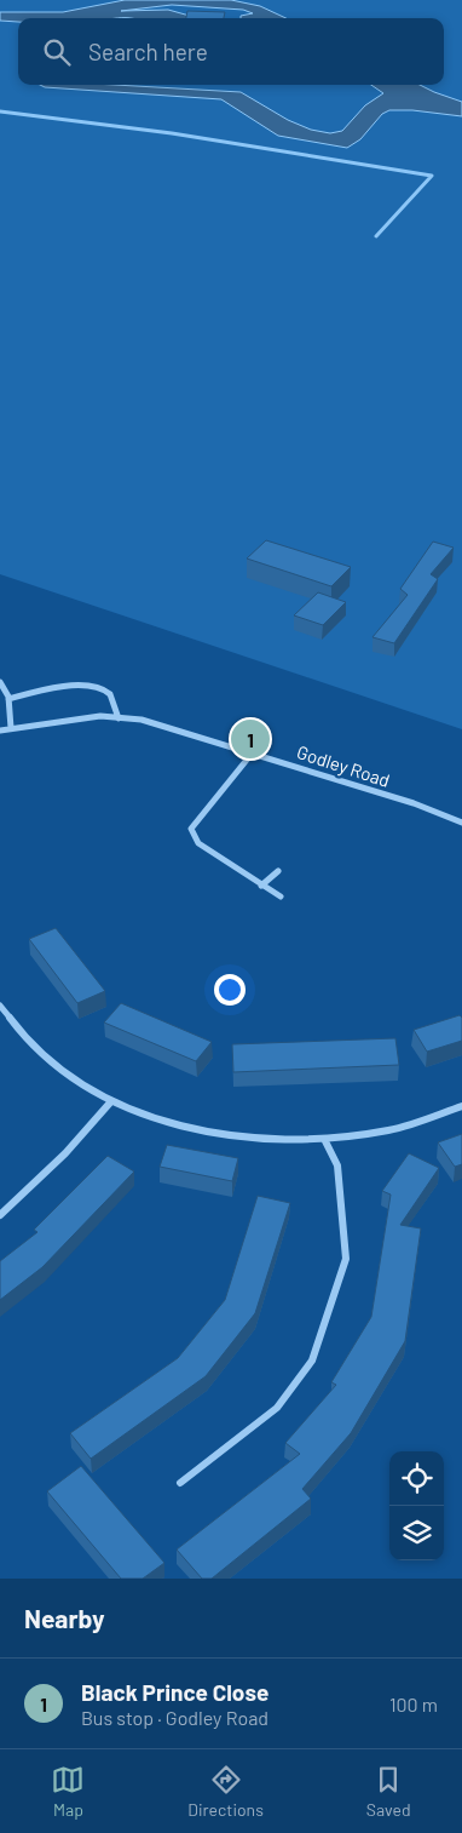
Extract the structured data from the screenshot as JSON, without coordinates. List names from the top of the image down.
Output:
{
  "streets": {
    "street": ["Godley Road"]
  },
  "page": {
    "search": "Search here",
    "pins": "1",
    "heading": "Nearby",
    "list": [
      {
        "mark": "1",
        "name": "Black Prince Close",
        "note": "Bus stop · Godley Road",
        "value": "100 m"
      }
    ],
    "nav": ["Map", "Directions", "Saved"]
  }
}
